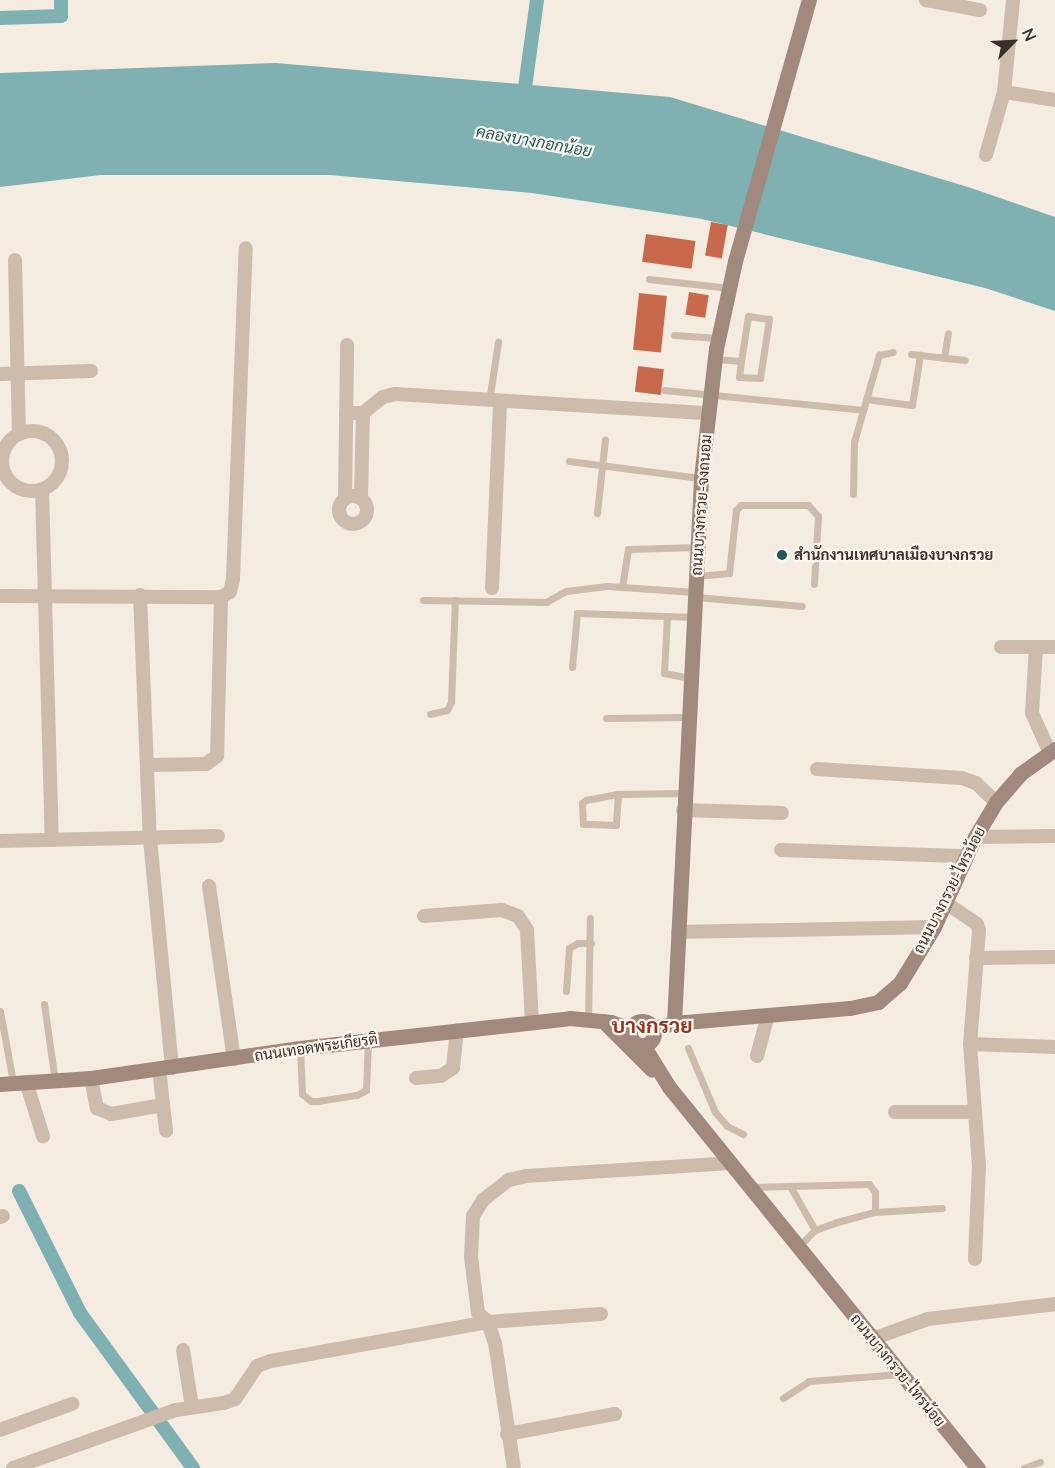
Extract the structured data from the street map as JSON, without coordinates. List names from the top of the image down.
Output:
{
  "streets": {
    "main road": ["ถนนบางกรวย-จงถนอม", "ถนนบางกรวย-ไทรน้อย", "ถนนเทอดพระเกียรติ"]
  },
  "crossings": [
    ["ถนนบางกรวย-จงถนอม", "ถนนบางกรวย-ไทรน้อย"],
    ["ถนนบางกรวย-ไทรน้อย", "ถนนเทอดพระเกียรติ"]
  ],
  "districts": ["บางกรวย"],
  "water": ["คลองบางกอกน้อย"],
  "places": ["สำนักงานเทศบาลเมืองบางกรวย"],
  "north": "top right"
}
